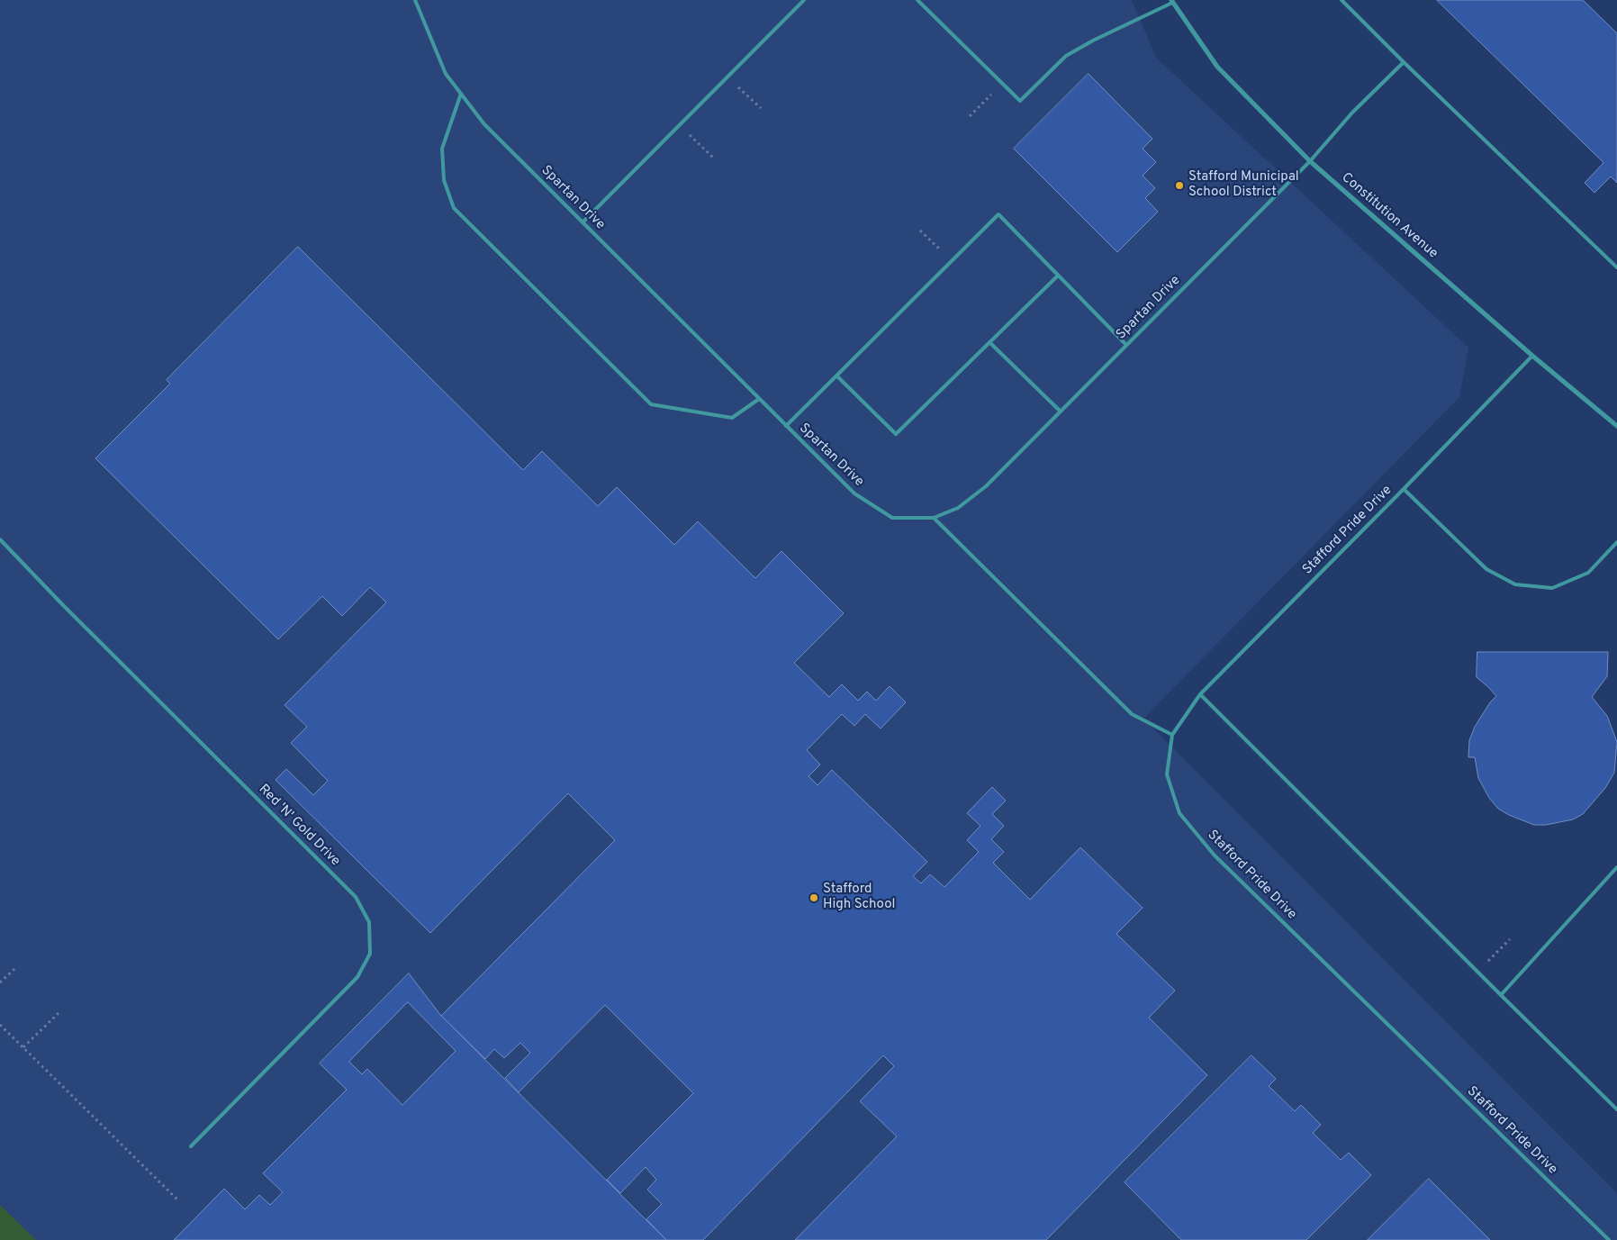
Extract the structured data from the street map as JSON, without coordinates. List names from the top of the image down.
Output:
{
  "streets": {
    "street": ["Constitution Avenue"],
    "lane": ["Spartan Drive", "Stafford Pride Drive", "Red 'N' Gold Drive"]
  },
  "crossings": [
    ["Spartan Drive", "Constitution Avenue"],
    ["Constitution Avenue", "Stafford Pride Drive"]
  ],
  "places": ["Stafford Municipal School District", "Stafford High School"]
}
